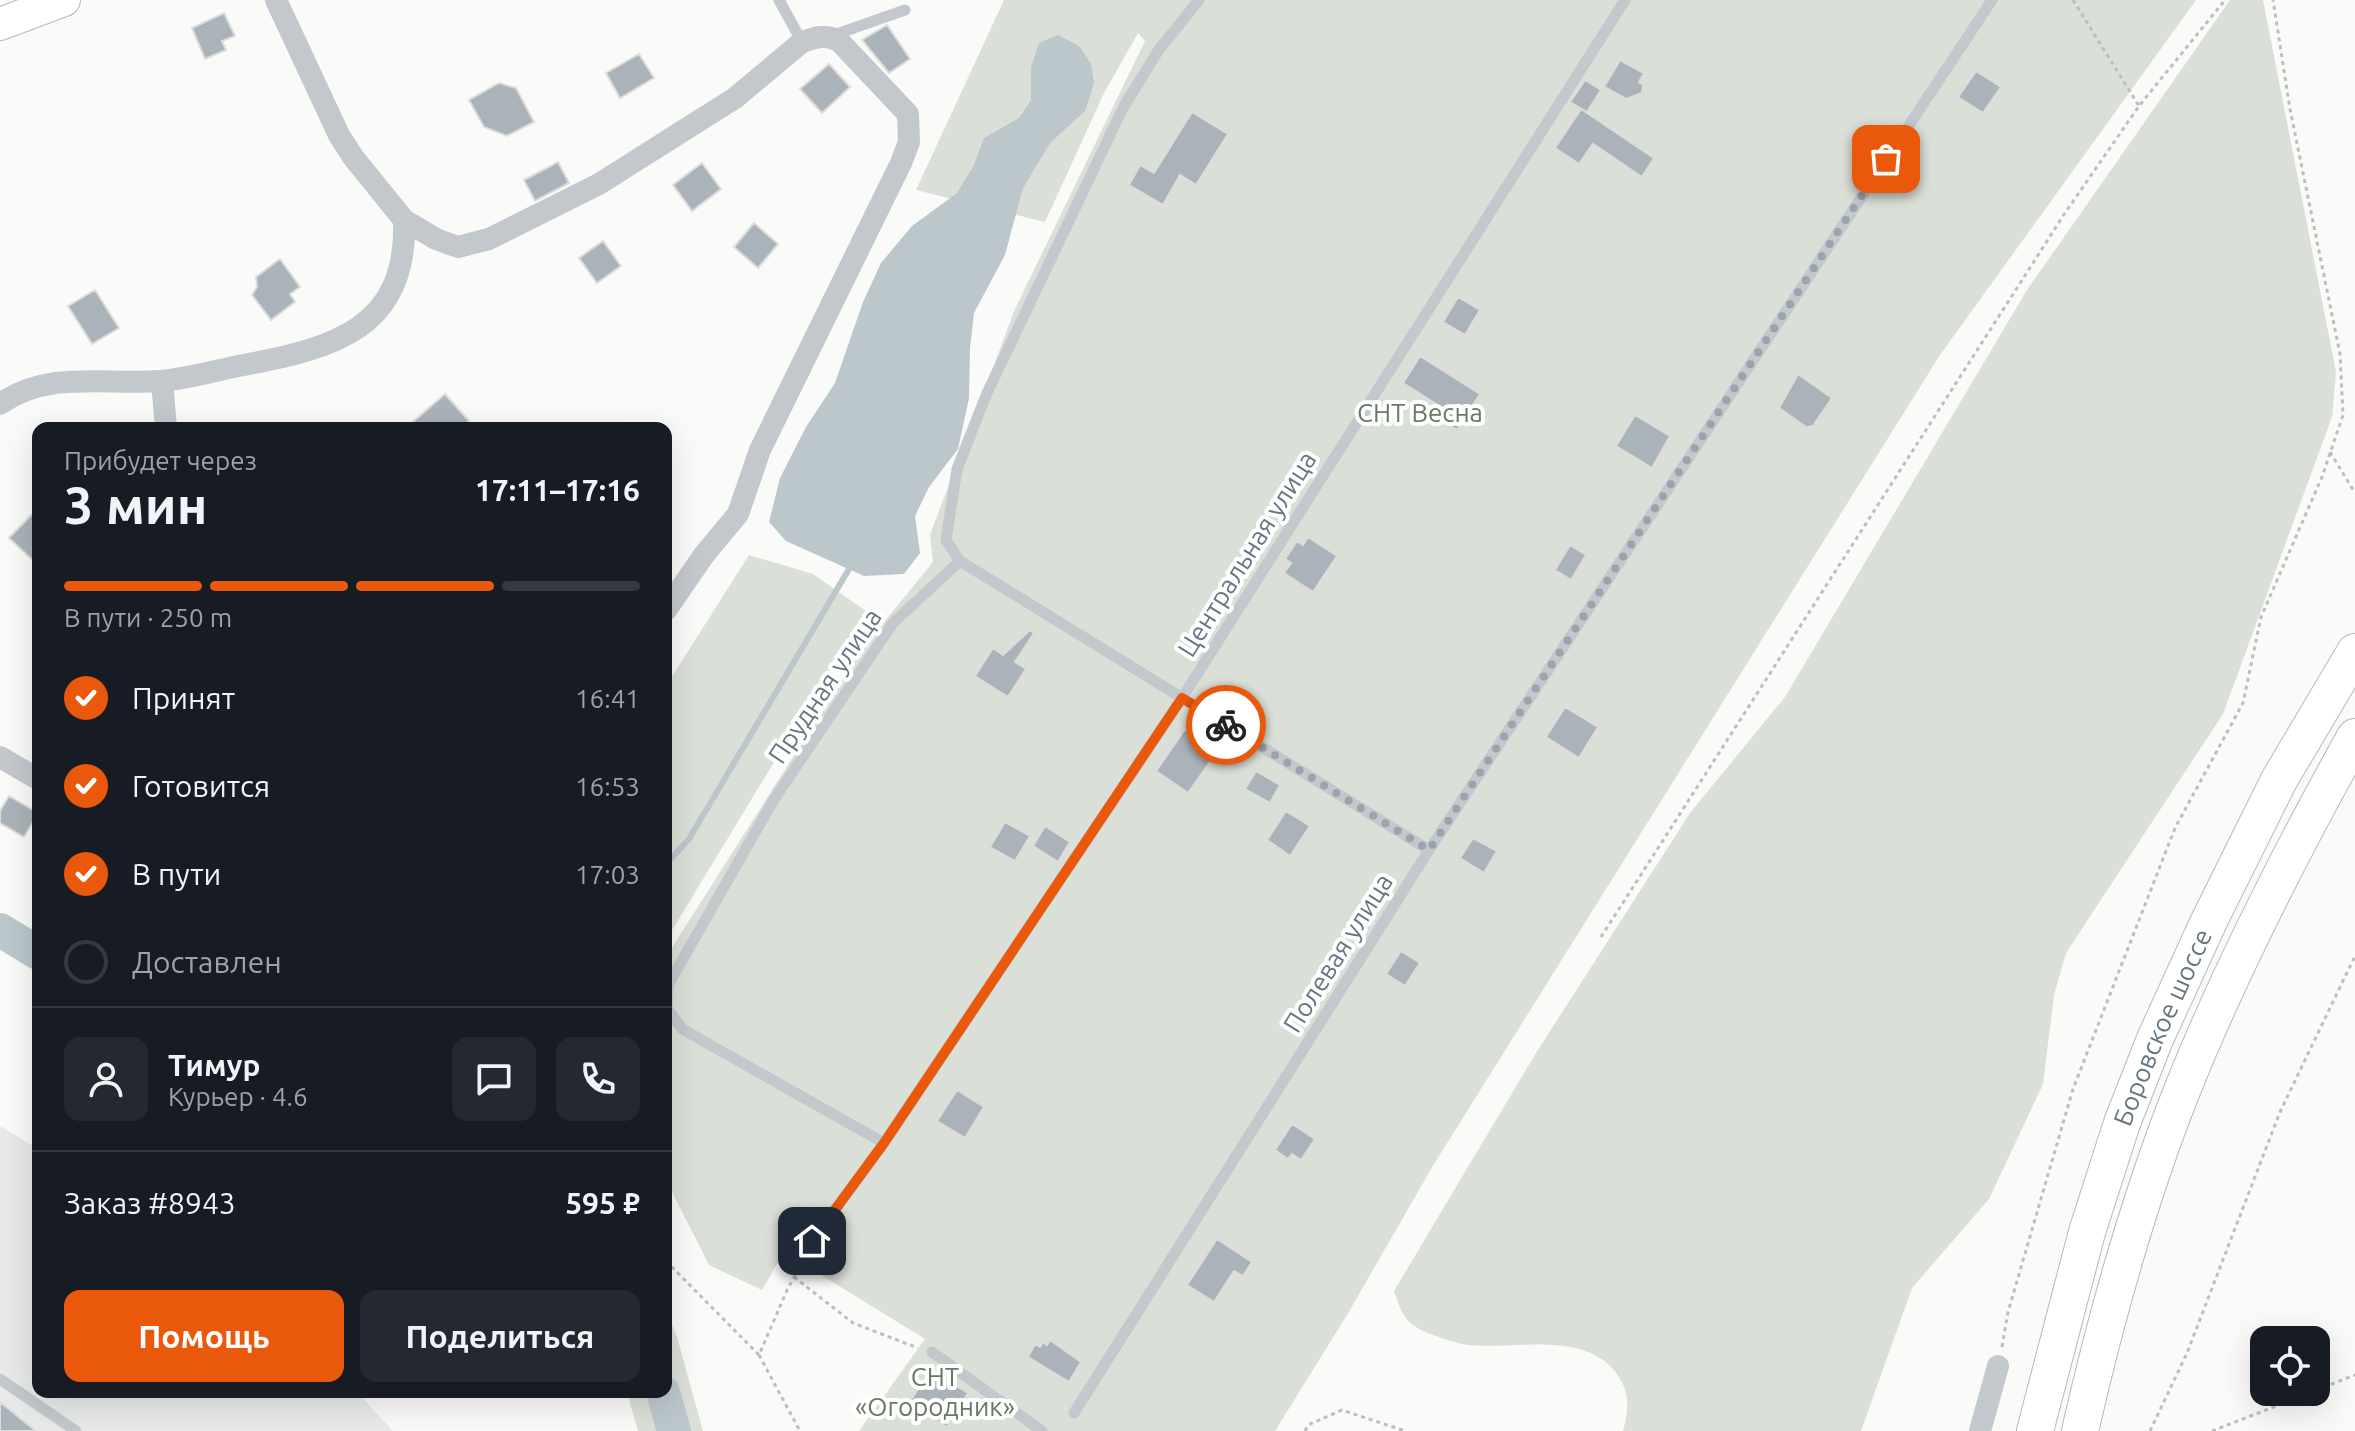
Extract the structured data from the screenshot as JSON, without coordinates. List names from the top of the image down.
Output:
{
  "streets": {
    "main road": ["Боровское шоссе"],
    "lane": ["Центральная улица", "Прудная улица", "Полевая улица"]
  },
  "crossings": [
    ["Центральная улица", "Прудная улица"]
  ],
  "parks": ["СНТ Весна", "СНТ «Огородник»"],
  "page": {
    "heading": ["3 мин", "Прибудет через", "17:11–17:16"],
    "panel": [
      "Тимур",
      "Курьер · 4.6",
      "Заказ #8943",
      "595 ₽"
    ],
    "bar": "В пути · 250 m",
    "list": [
      ["Принят", "16:41"],
      ["Готовится", "16:53"],
      ["В пути", "17:03"],
      "Доставлен"
    ],
    "buttons": ["Помощь", "Поделиться"]
  }
}
